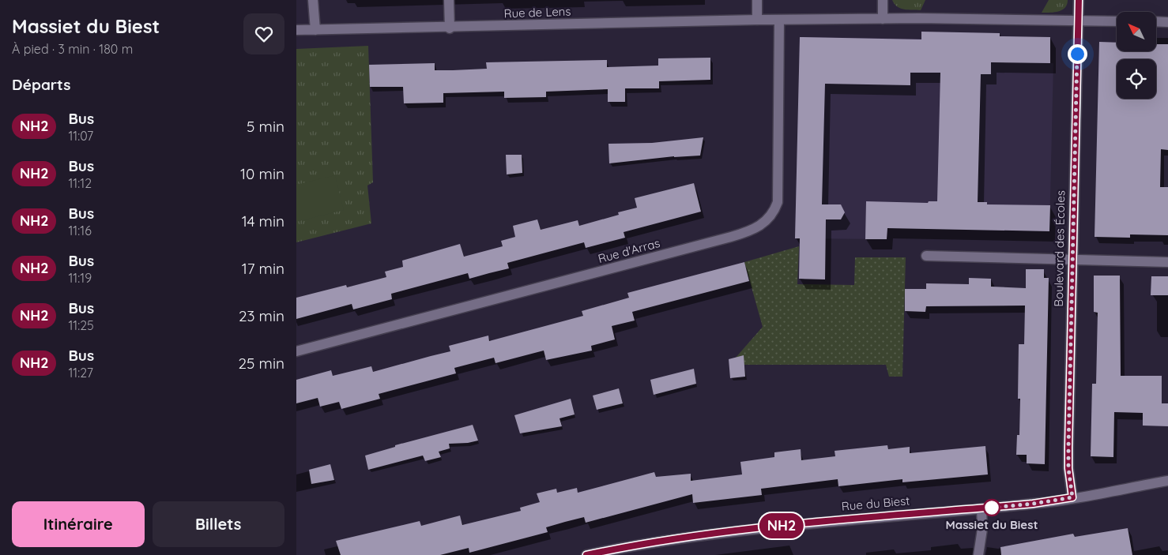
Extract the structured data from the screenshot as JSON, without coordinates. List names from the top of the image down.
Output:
{
  "streets": {
    "street": [
      "Rue de Lens",
      "Boulevard des Écoles",
      "Rue d'Arras",
      "Rue du Biest"
    ]
  },
  "crossings": [
    ["Rue de Lens", "Boulevard des Écoles"],
    ["Rue de Lens", "Rue d'Arras"],
    ["Boulevard des Écoles", "Rue du Biest"]
  ],
  "places": ["Massiet du Biest"],
  "lines": ["bus line NH2"],
  "north": "top left",
  "page": {
    "heading": [
      ["Massiet du Biest", "À pied · 3 min · 180 m"],
      "Départs"
    ],
    "on_map": "NH2",
    "list": [
      {
        "mark": "NH2",
        "name": "Bus",
        "note": "11:07",
        "value": "5 min"
      },
      {
        "mark": "NH2",
        "name": "Bus",
        "note": "11:12",
        "value": "10 min"
      },
      {
        "mark": "NH2",
        "name": "Bus",
        "note": "11:16",
        "value": "14 min"
      },
      {
        "mark": "NH2",
        "name": "Bus",
        "note": "11:19",
        "value": "17 min"
      },
      {
        "mark": "NH2",
        "name": "Bus",
        "note": "11:25",
        "value": "23 min"
      },
      {
        "mark": "NH2",
        "name": "Bus",
        "note": "11:27",
        "value": "25 min"
      }
    ],
    "buttons": ["Itinéraire", "Billets"]
  }
}
